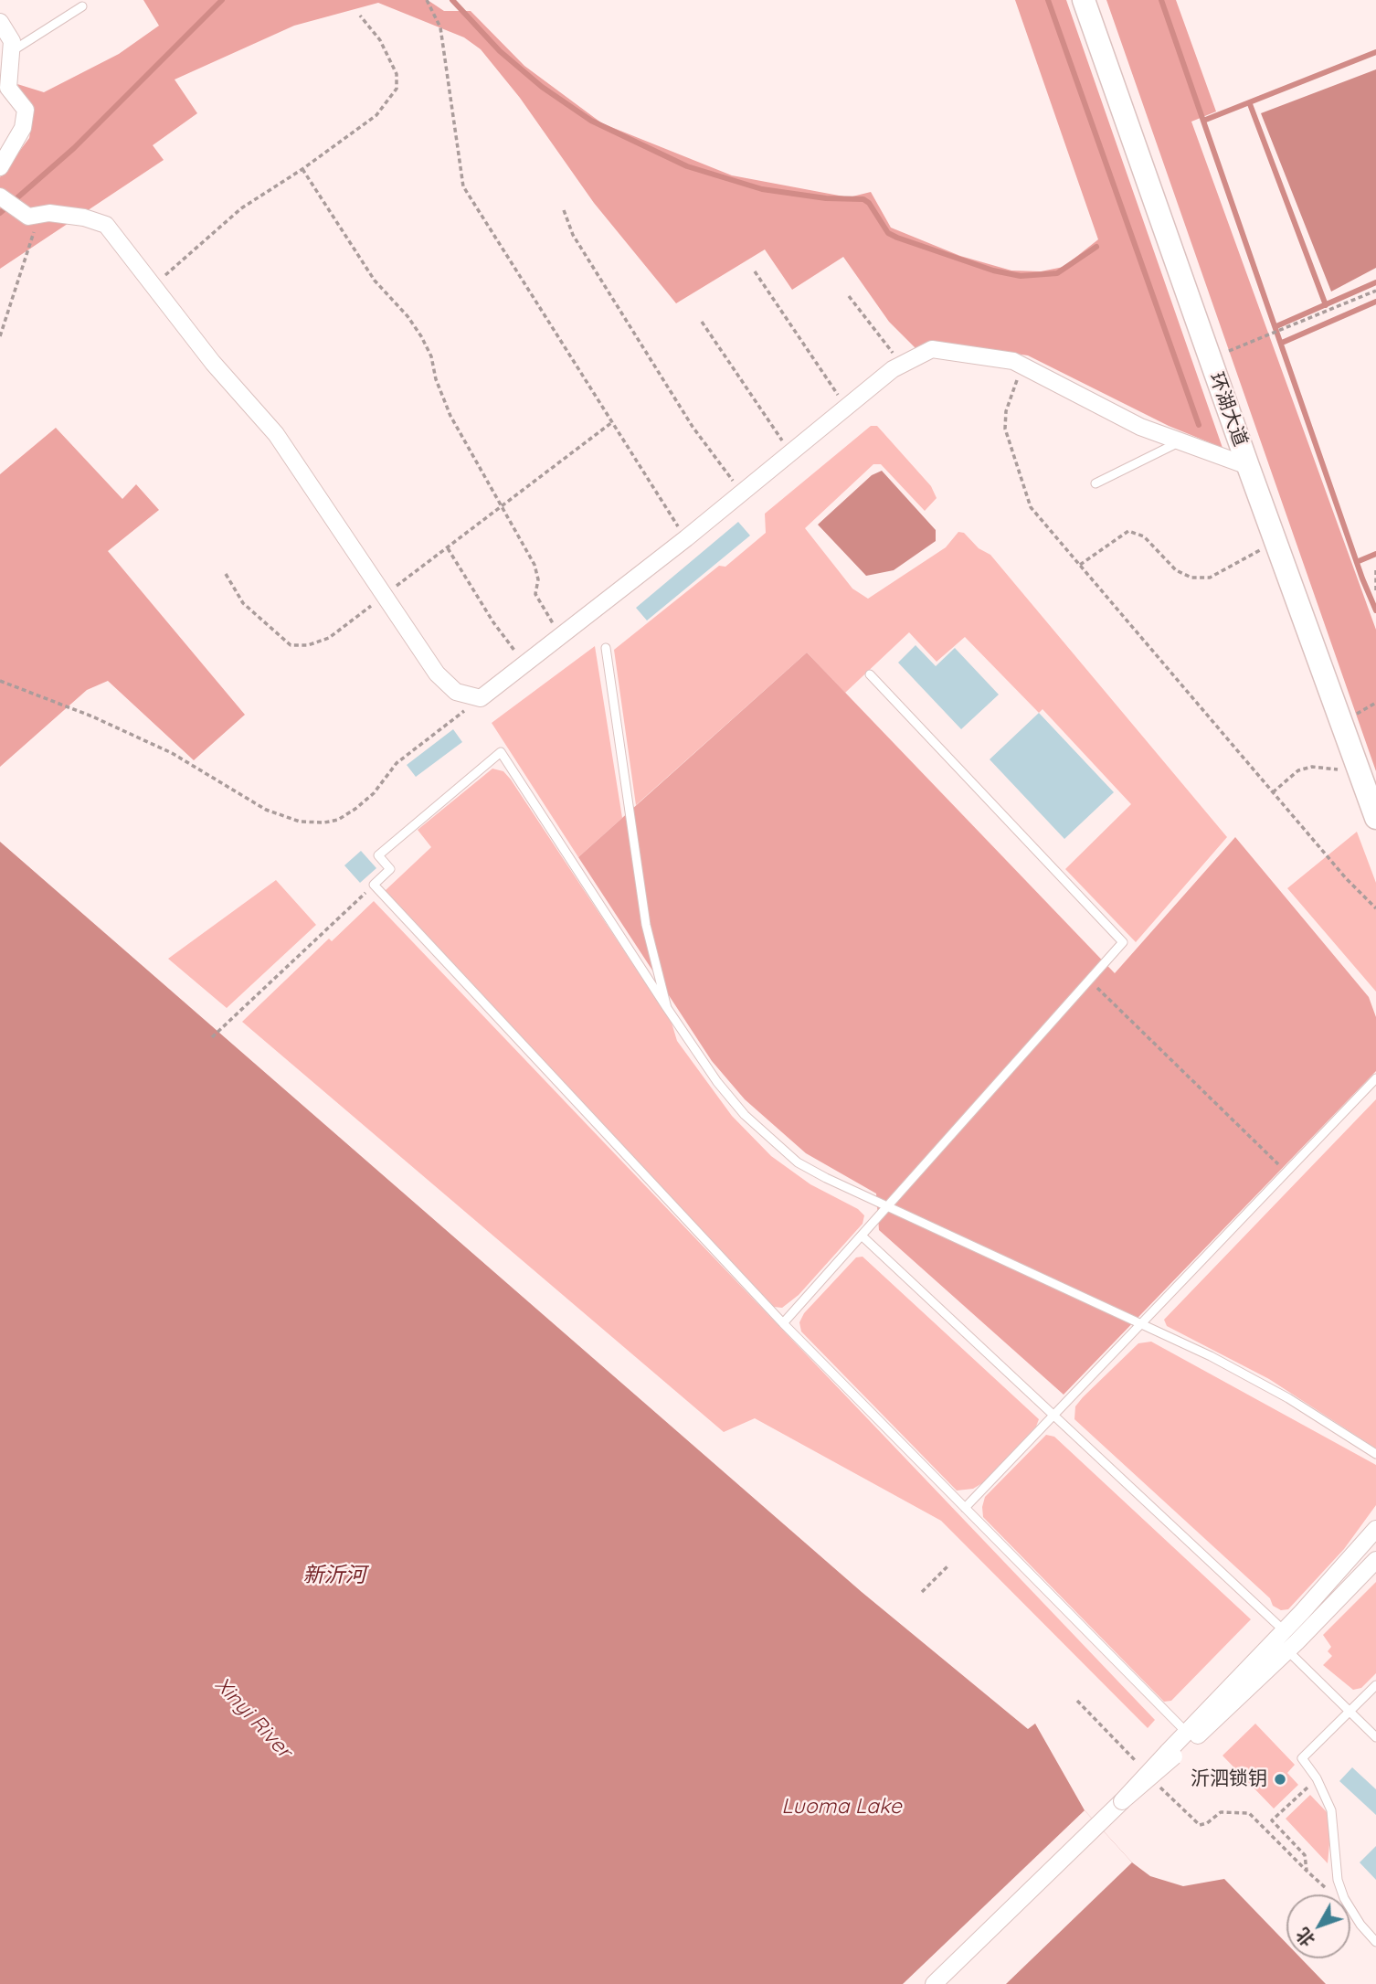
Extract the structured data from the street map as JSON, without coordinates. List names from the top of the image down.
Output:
{
  "streets": {
    "main road": ["环湖大道"]
  },
  "water": ["新沂河", "Xinyi River", "Luoma Lake"],
  "places": ["沂泗锁钥"],
  "north": "bottom left"
}
